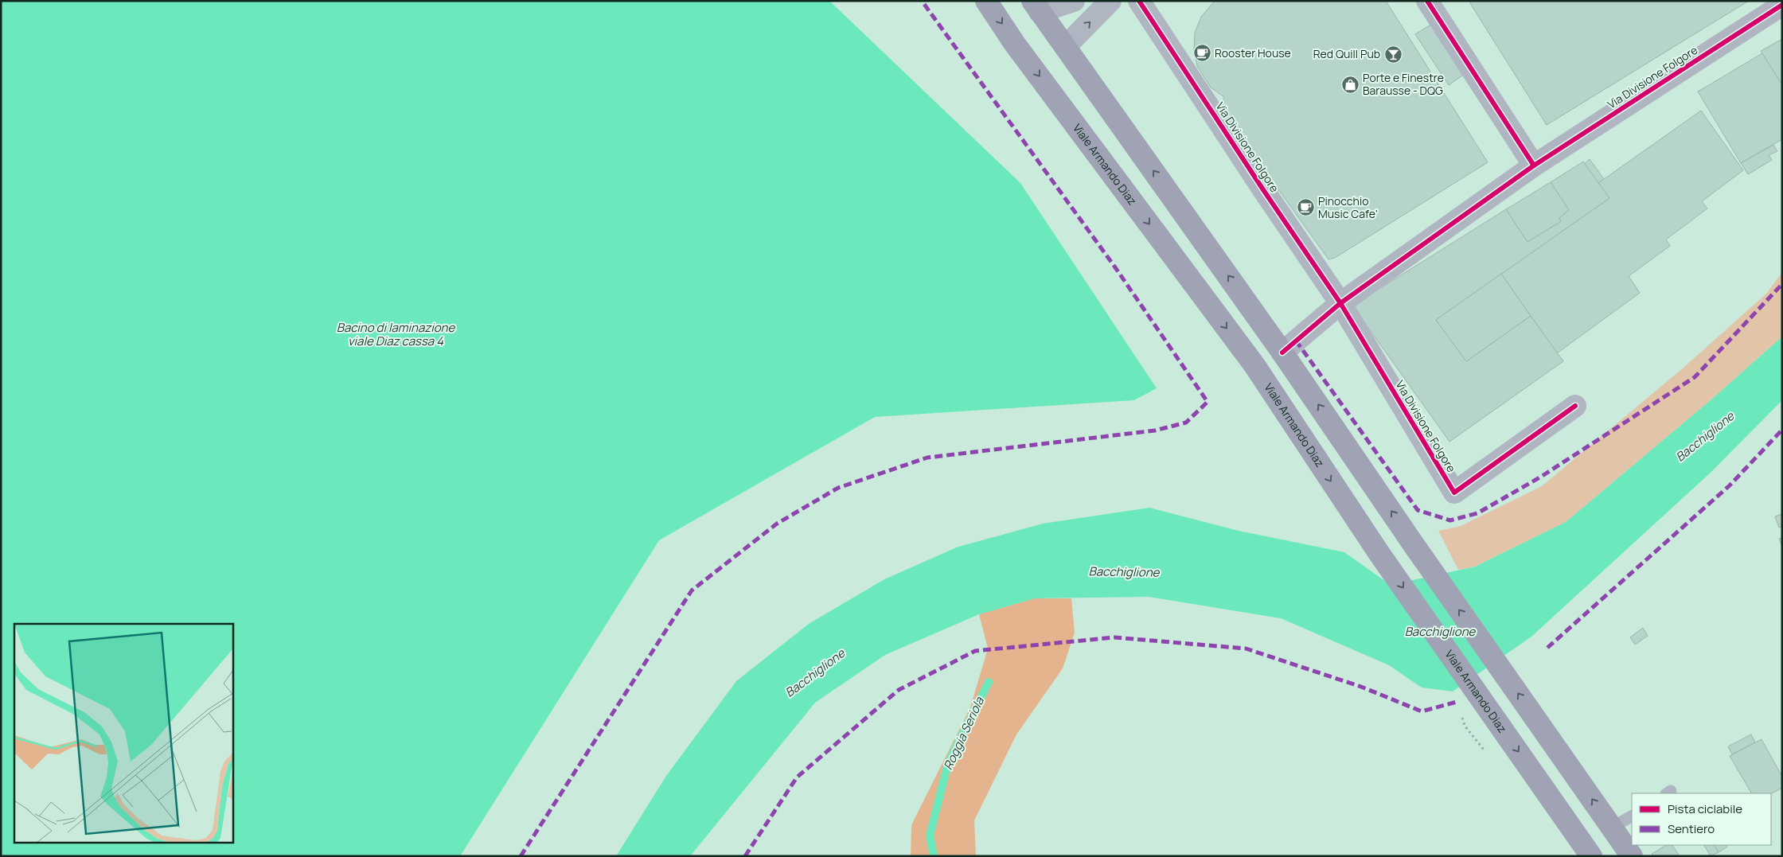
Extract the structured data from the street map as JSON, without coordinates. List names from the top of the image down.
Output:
{
  "streets": {
    "main road": ["Viale Armando Diaz"],
    "street": ["Via Divisione Folgore"]
  },
  "water": ["Bacino di laminazione viale Diaz cassa 4", "Bacchiglione", "Roggia Seriola"],
  "places": {
    "cafe": ["Rooster House", "Pinocchio Music Cafe'"],
    "bar": ["Red Quill Pub"],
    "shop": ["Porte e Finestre Barausse - DQG"]
  },
  "legend": ["Pista ciclabile", "Sentiero"]
}
